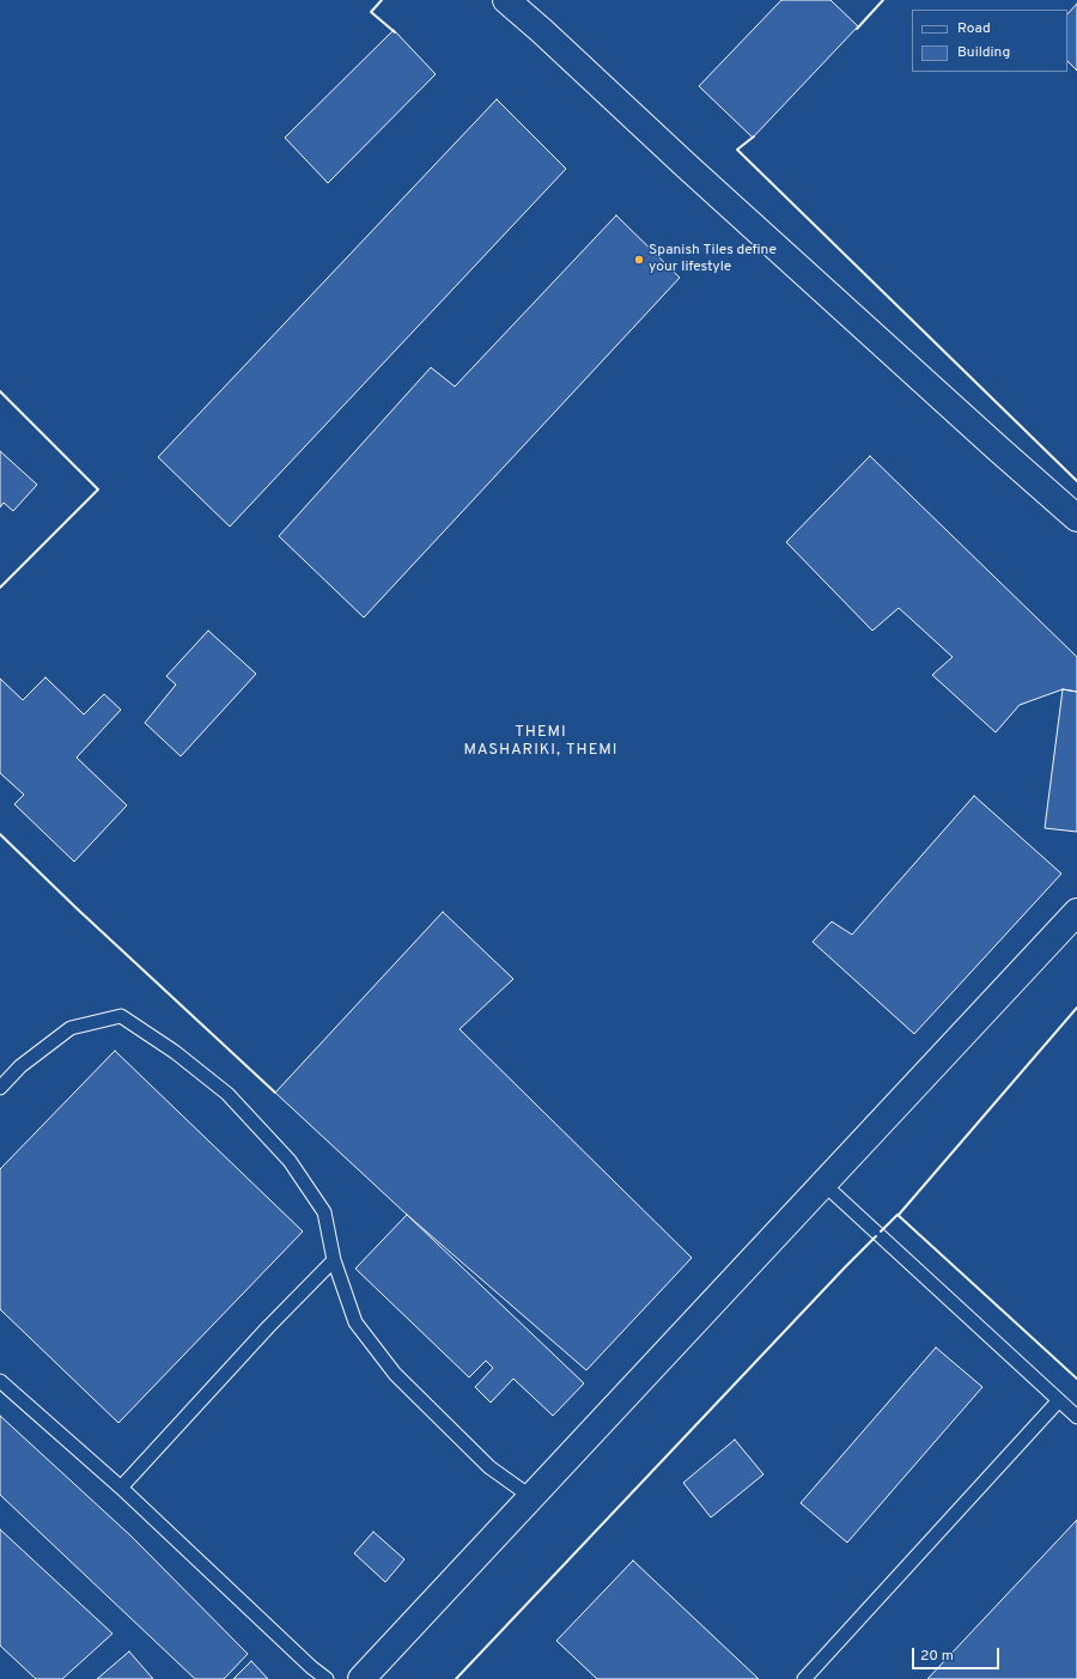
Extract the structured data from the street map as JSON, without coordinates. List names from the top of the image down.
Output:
{
  "districts": ["THEMI MASHARIKI, THEMI"],
  "places": ["Spanish Tiles define your lifestyle"],
  "legend": ["Road", "Building"],
  "scale_bar": "20 m"
}
